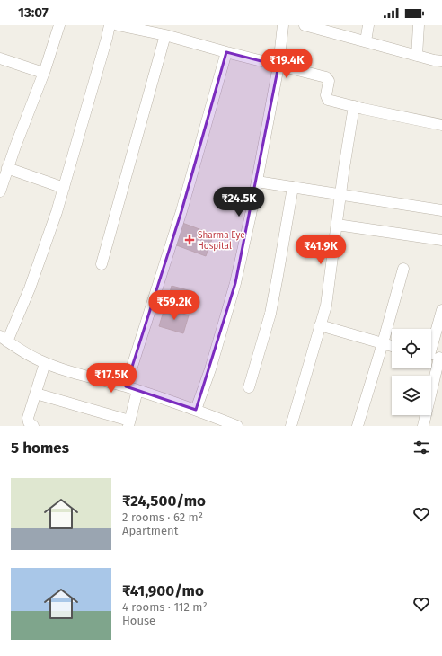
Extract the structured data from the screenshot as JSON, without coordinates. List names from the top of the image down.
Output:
{
  "places": {
    "health": ["Sharma Eye Hospital"]
  },
  "page": {
    "status": "13:07",
    "price": [
      "₹19.4K",
      "₹24.5K",
      "₹41.9K",
      "₹59.2K",
      "₹17.5K"
    ],
    "heading": "5 homes",
    "list": [
      {
        "name": "₹24,500/mo",
        "note": "2 rooms · 62 m² · Apartment"
      },
      {
        "name": "₹41,900/mo",
        "note": "4 rooms · 112 m² · House"
      }
    ]
  }
}
